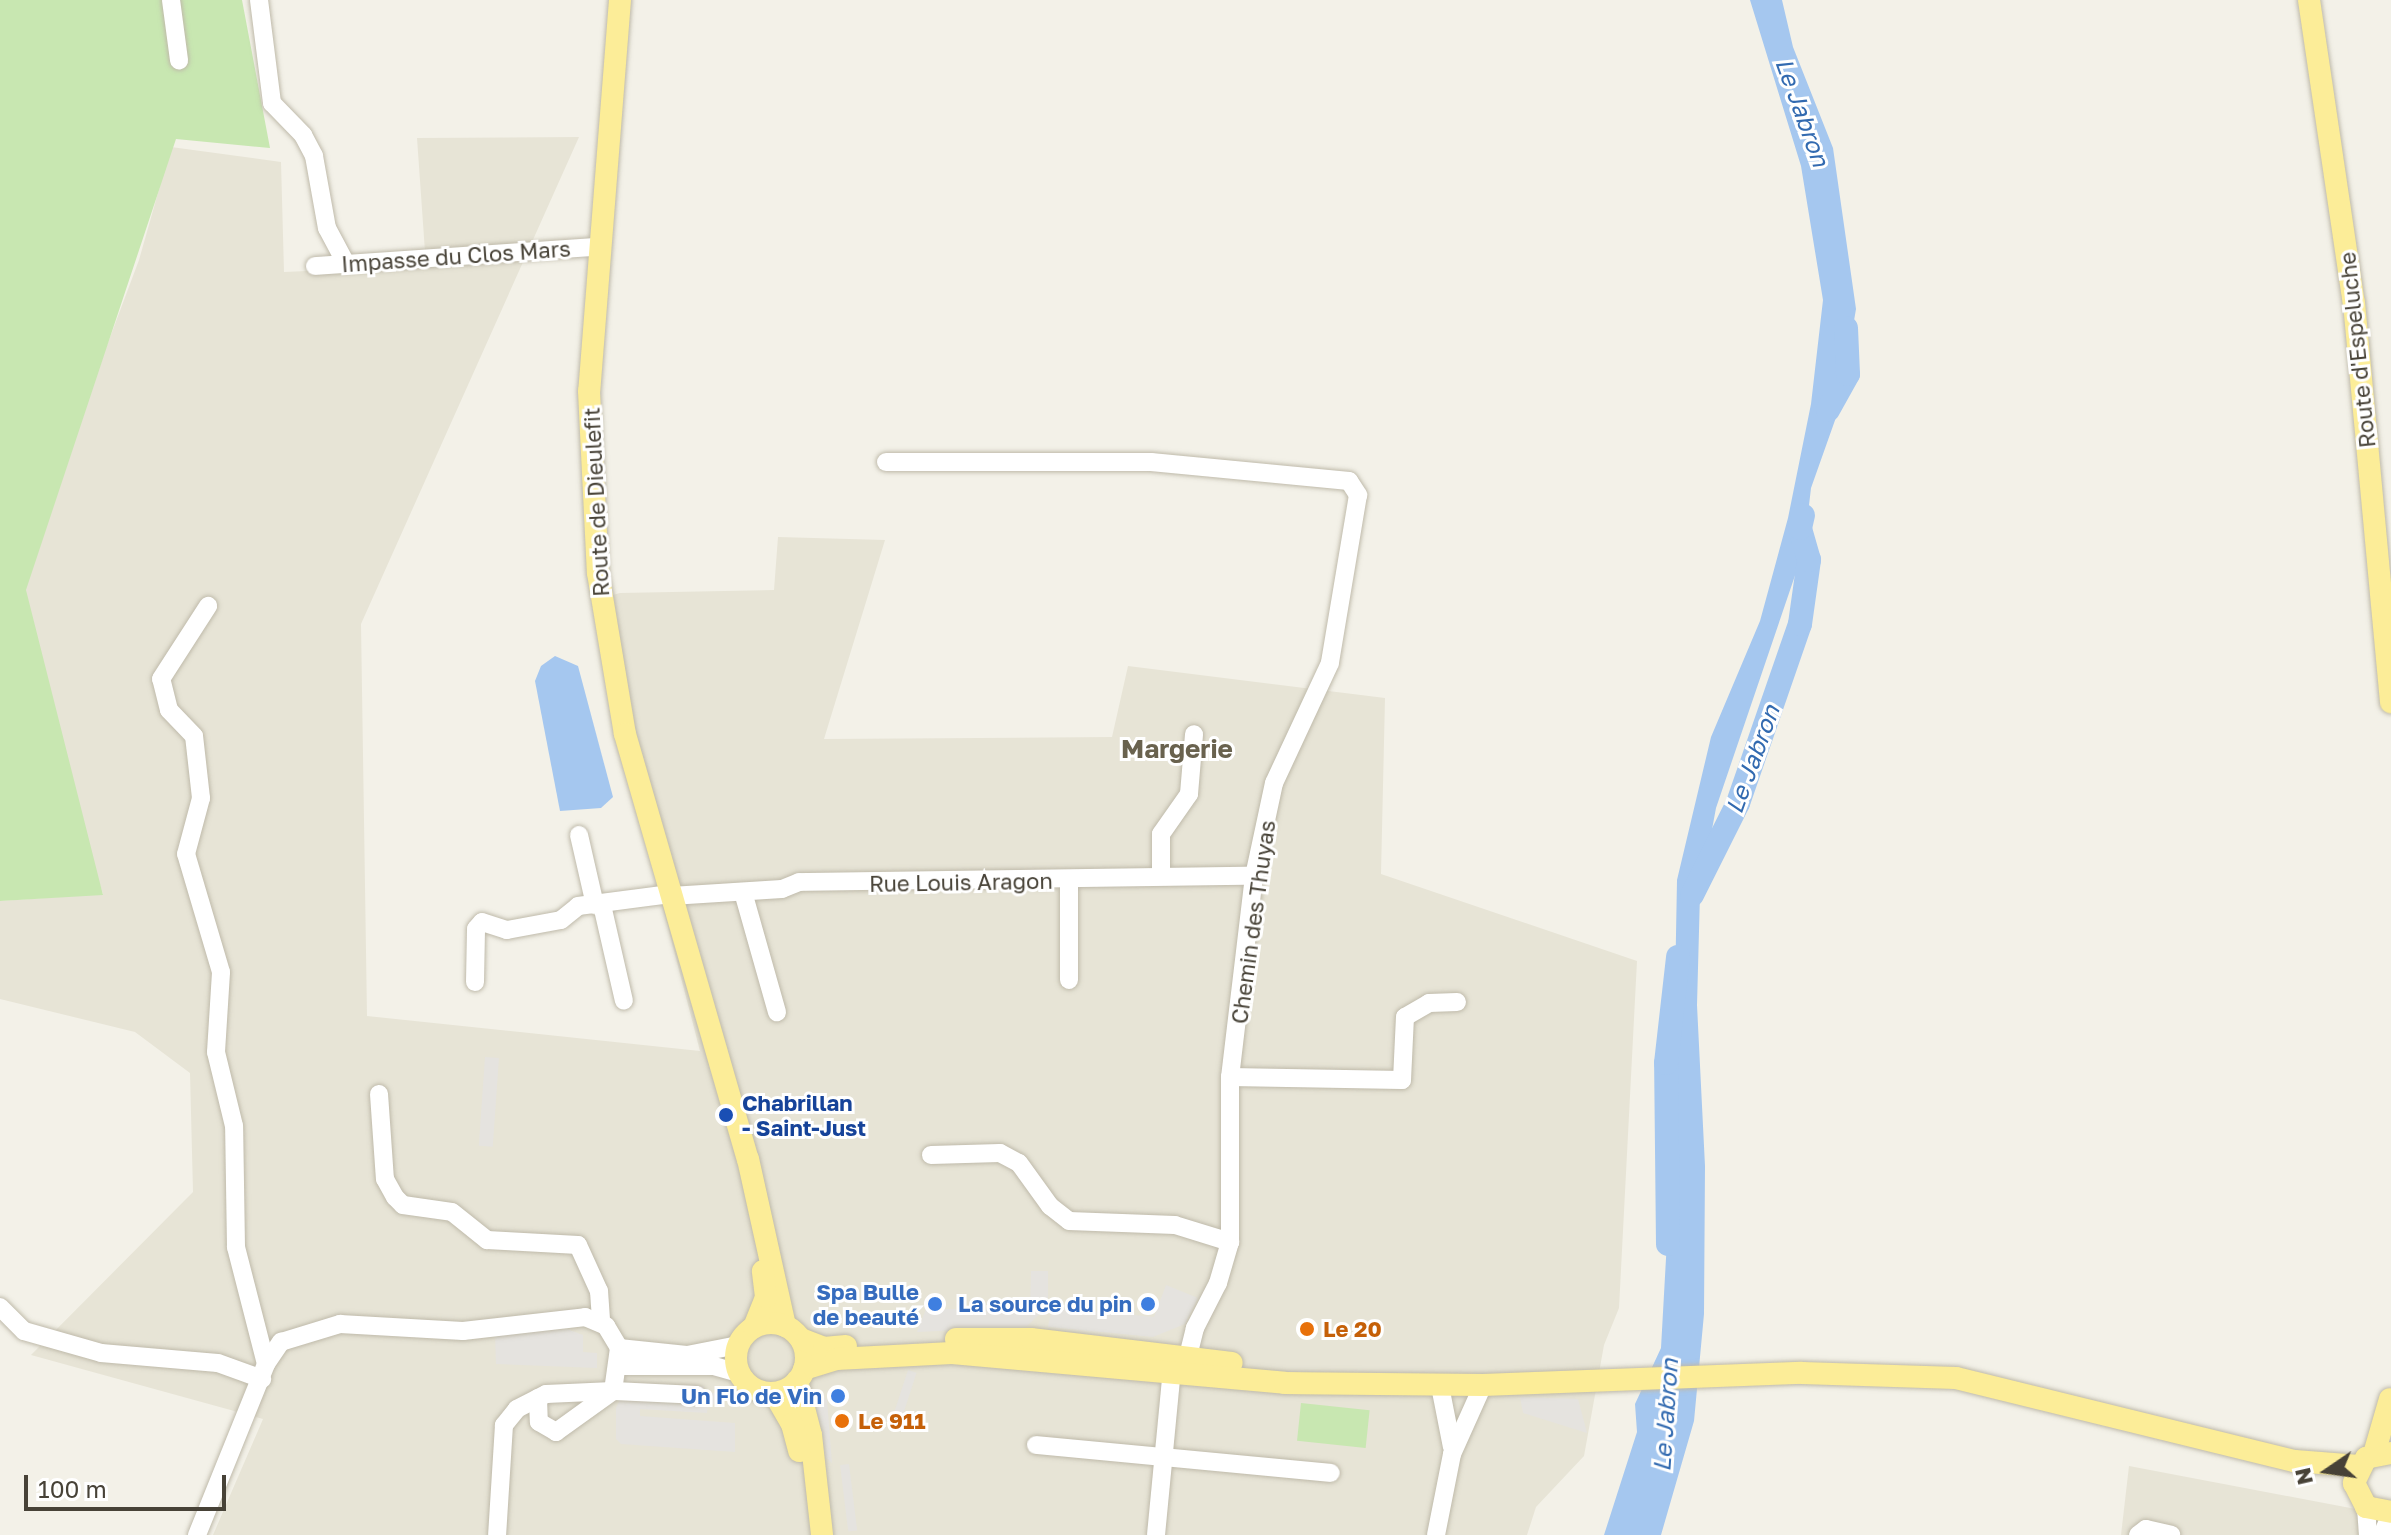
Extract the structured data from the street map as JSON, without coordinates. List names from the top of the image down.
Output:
{
  "streets": {
    "main road": ["Route d'Espeluche", "Route de Dieulefit"],
    "street": ["Impasse du Clos Mars", "Rue Louis Aragon", "Chemin des Thuyas"]
  },
  "crossings": [
    ["Impasse du Clos Mars", "Route de Dieulefit"],
    ["Route de Dieulefit", "Rue Louis Aragon"],
    ["Rue Louis Aragon", "Chemin des Thuyas"]
  ],
  "districts": ["Margerie"],
  "water": ["Le Jabron"],
  "places": [
    "Chabrillan - Saint-Just",
    "Spa Bulle de beauté",
    "La source du pin",
    "Le 20",
    "Un Flo de Vin",
    "Le 911"
  ],
  "scale_bar": "100 m",
  "north": "left"
}
